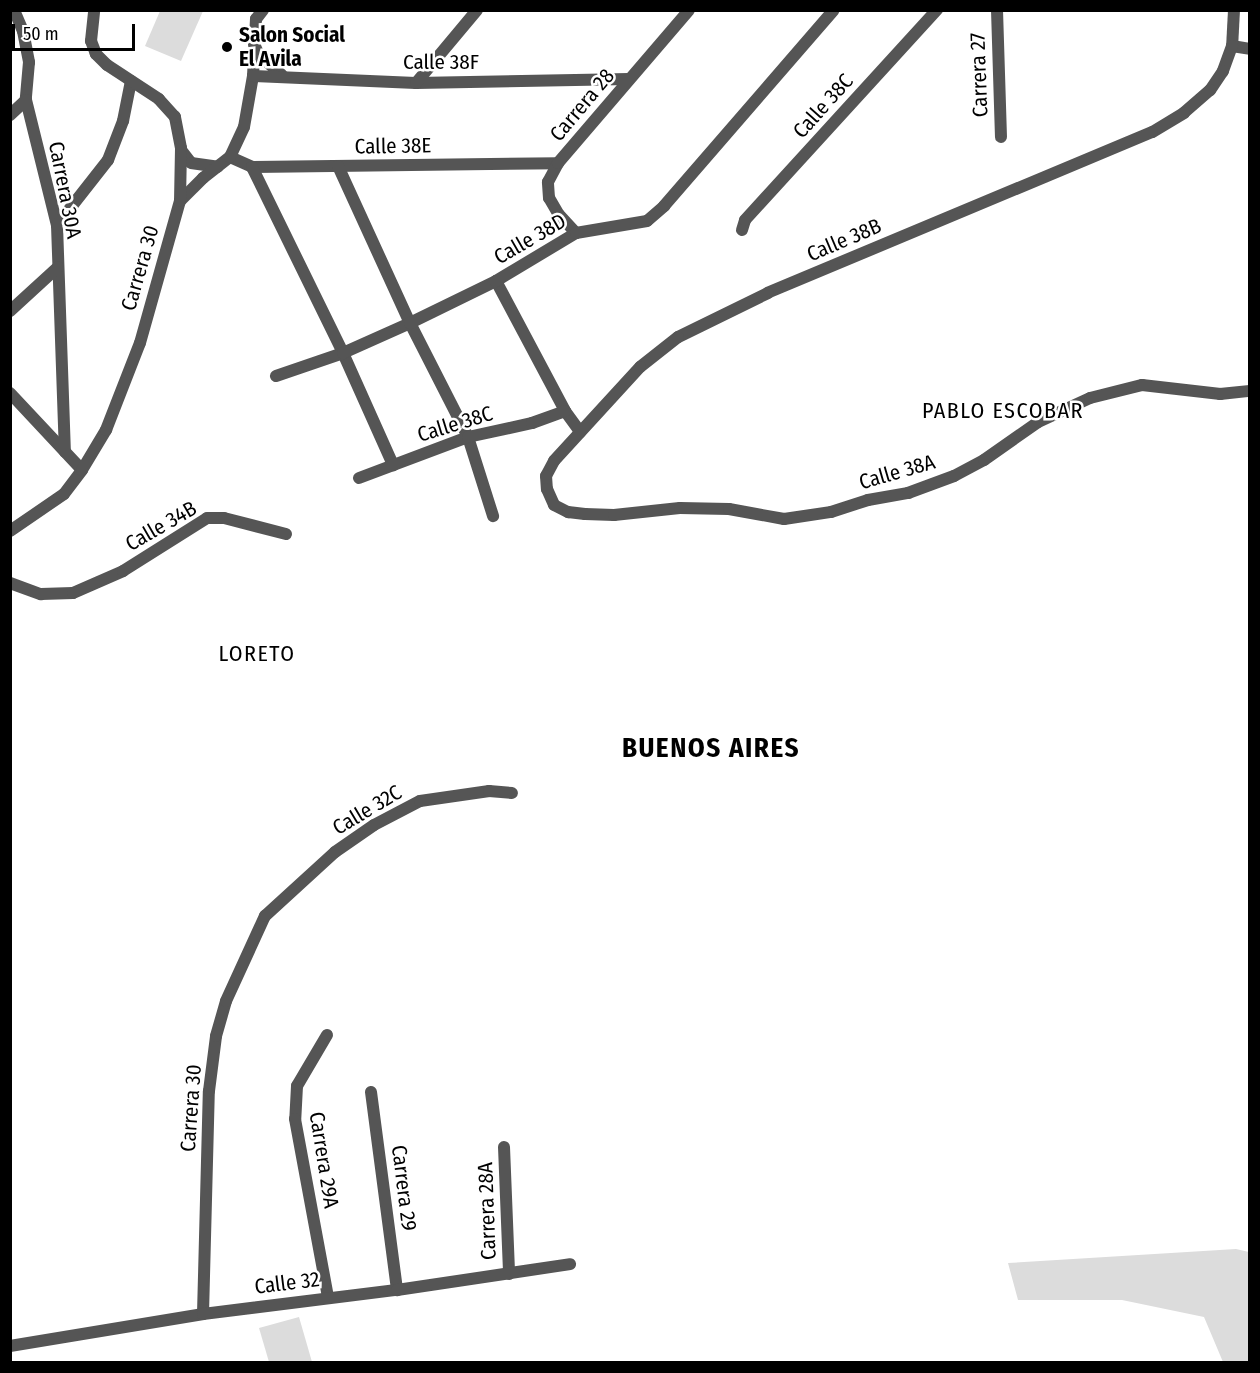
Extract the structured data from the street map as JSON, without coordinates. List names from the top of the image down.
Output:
{
  "streets": {
    "street": [
      "Calle 38F",
      "Carrera 27",
      "Carrera 28",
      "Calle 38C",
      "Calle 38E",
      "Carrera 30A",
      "Calle 38D",
      "Calle 38B",
      "Carrera 30",
      "Calle 38A",
      "Calle 34B",
      "Calle 32C",
      "Carrera 29A",
      "Carrera 29",
      "Carrera 28A",
      "Calle 32"
    ]
  },
  "crossings": [
    ["Calle 38F", "Carrera 28"],
    ["Carrera 28", "Calle 38E"],
    ["Carrera 28", "Calle 38D"],
    ["Calle 38B", "Calle 38A"],
    ["Carrera 30", "Calle 32C"],
    ["Carrera 30", "Calle 32"],
    ["Carrera 29A", "Calle 32"],
    ["Carrera 29", "Calle 32"],
    ["Carrera 28A", "Calle 32"]
  ],
  "districts": ["PABLO ESCOBAR", "LORETO", "BUENOS AIRES"],
  "places": ["Salon Social El Avila"],
  "scale_bar": "50 m"
}
